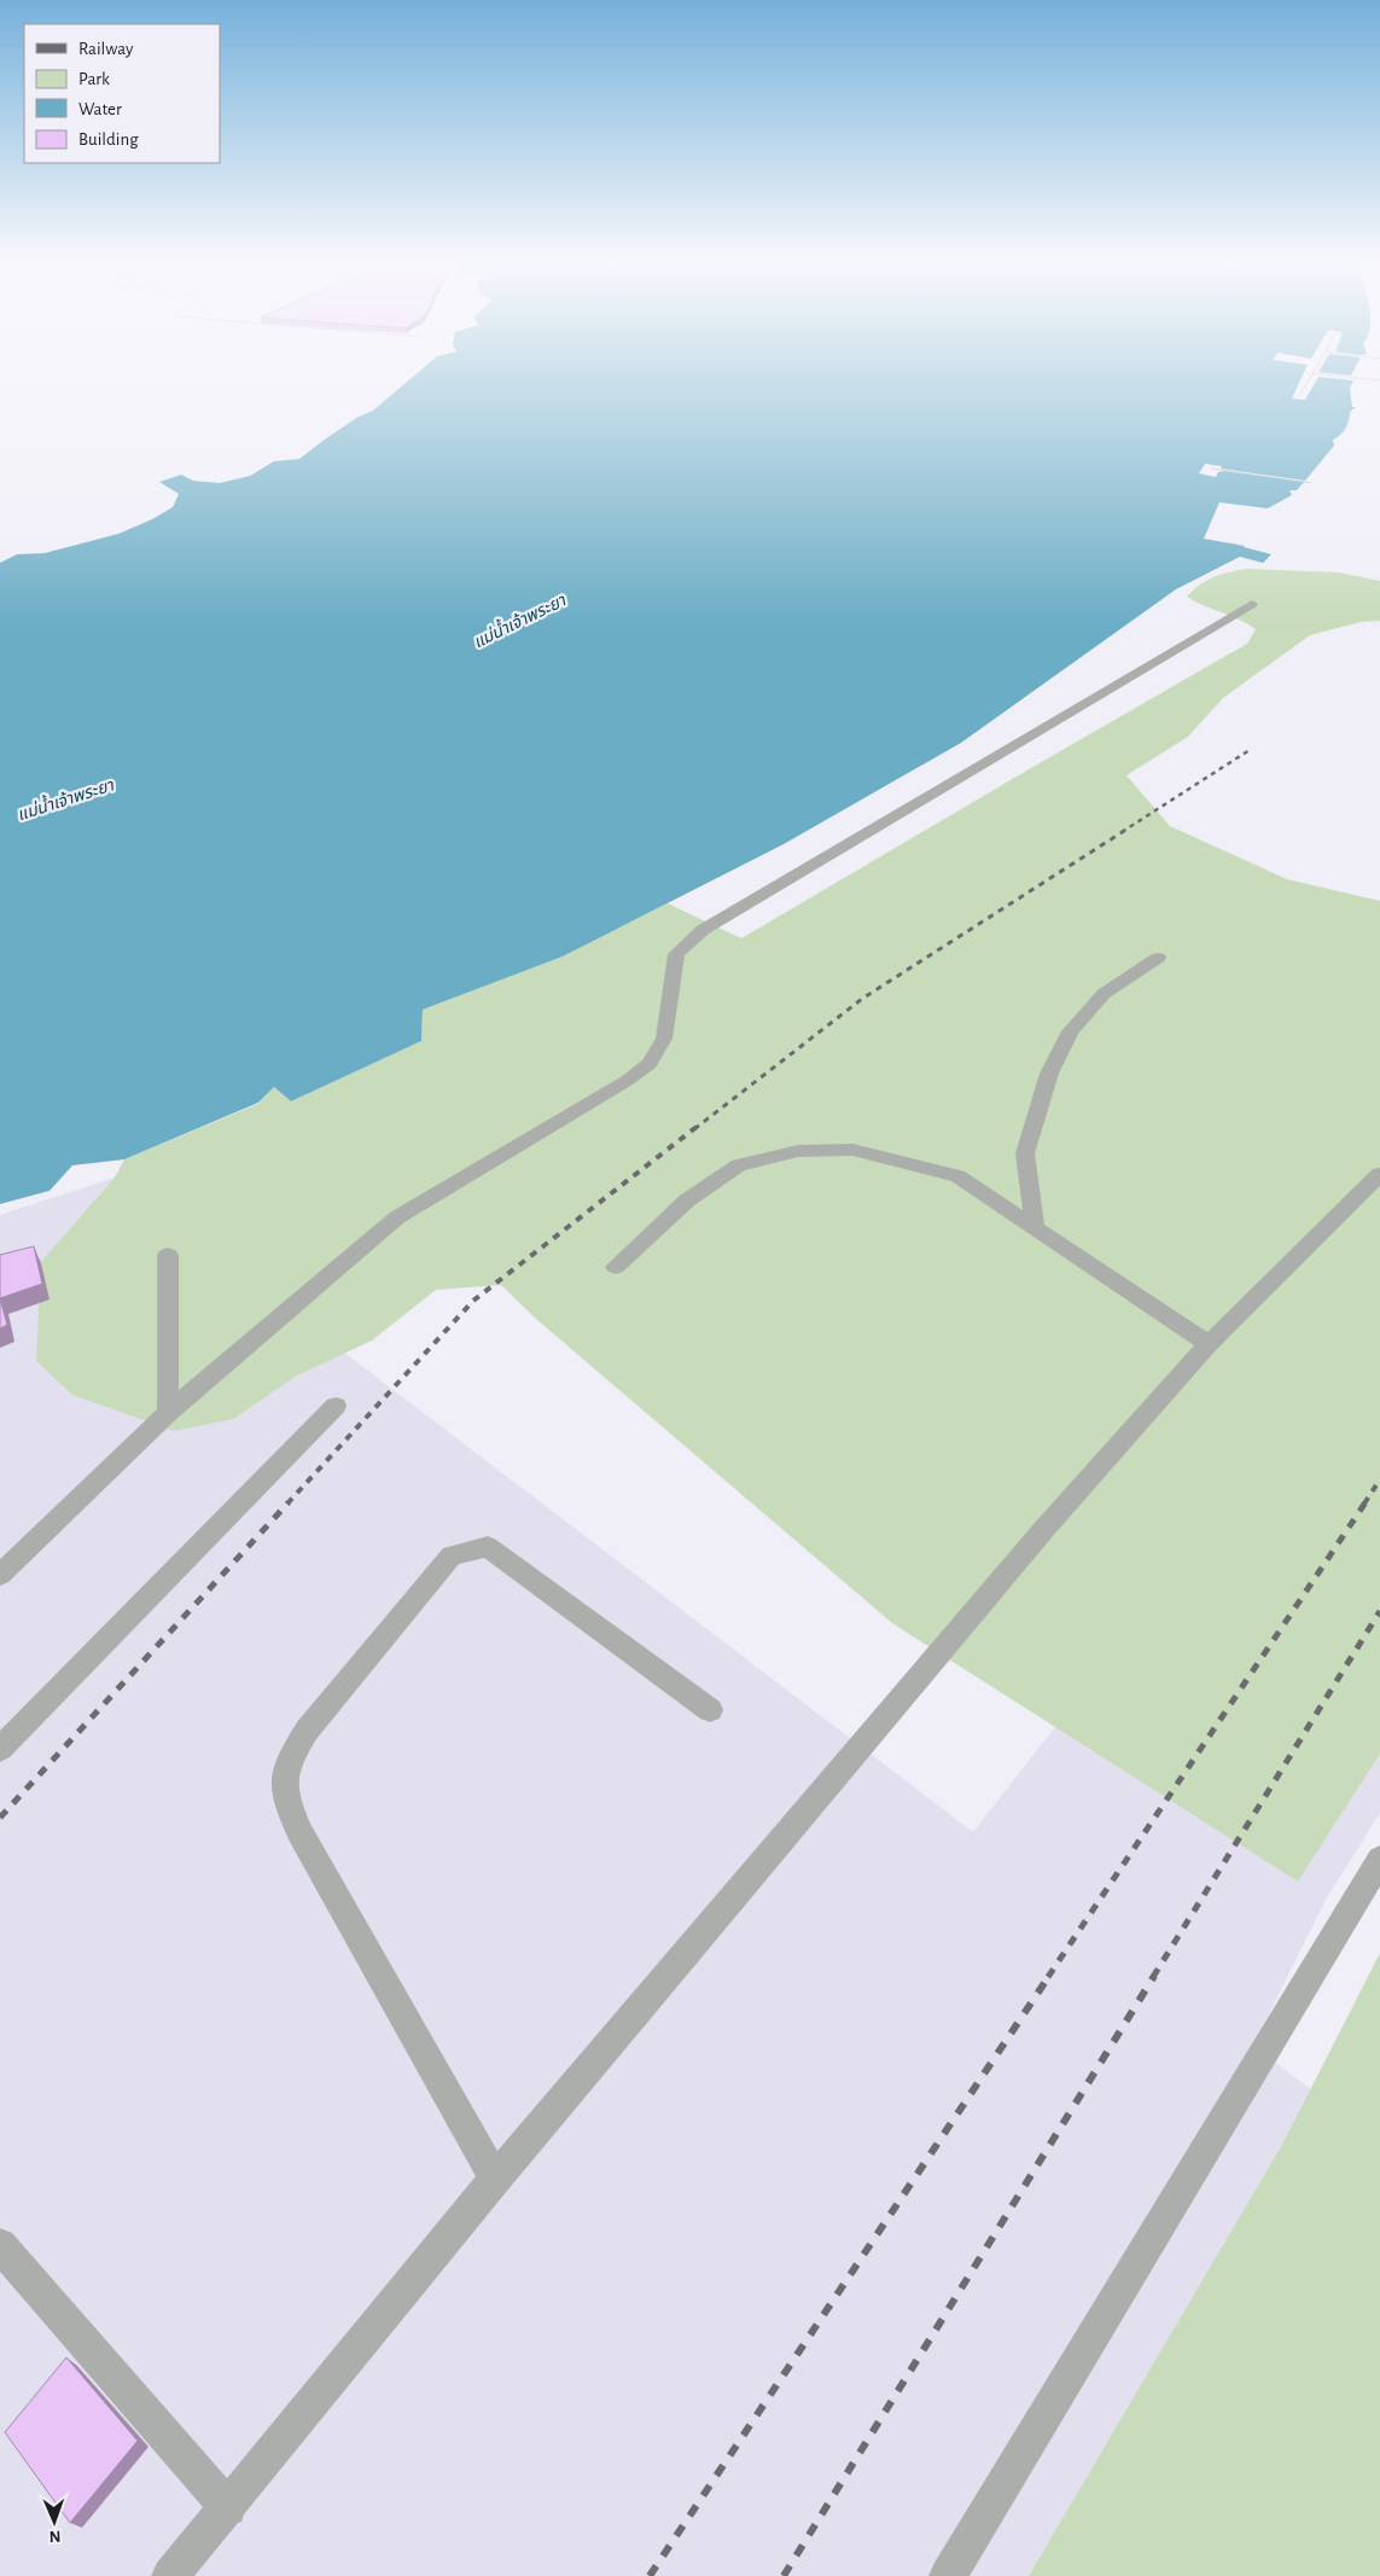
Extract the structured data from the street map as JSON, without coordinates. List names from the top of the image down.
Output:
{
  "water": ["แม่น้ำเจ้าพระยา"],
  "legend": [
    "Railway",
    "Park",
    "Water",
    "Building"
  ],
  "north": "bottom"
}
